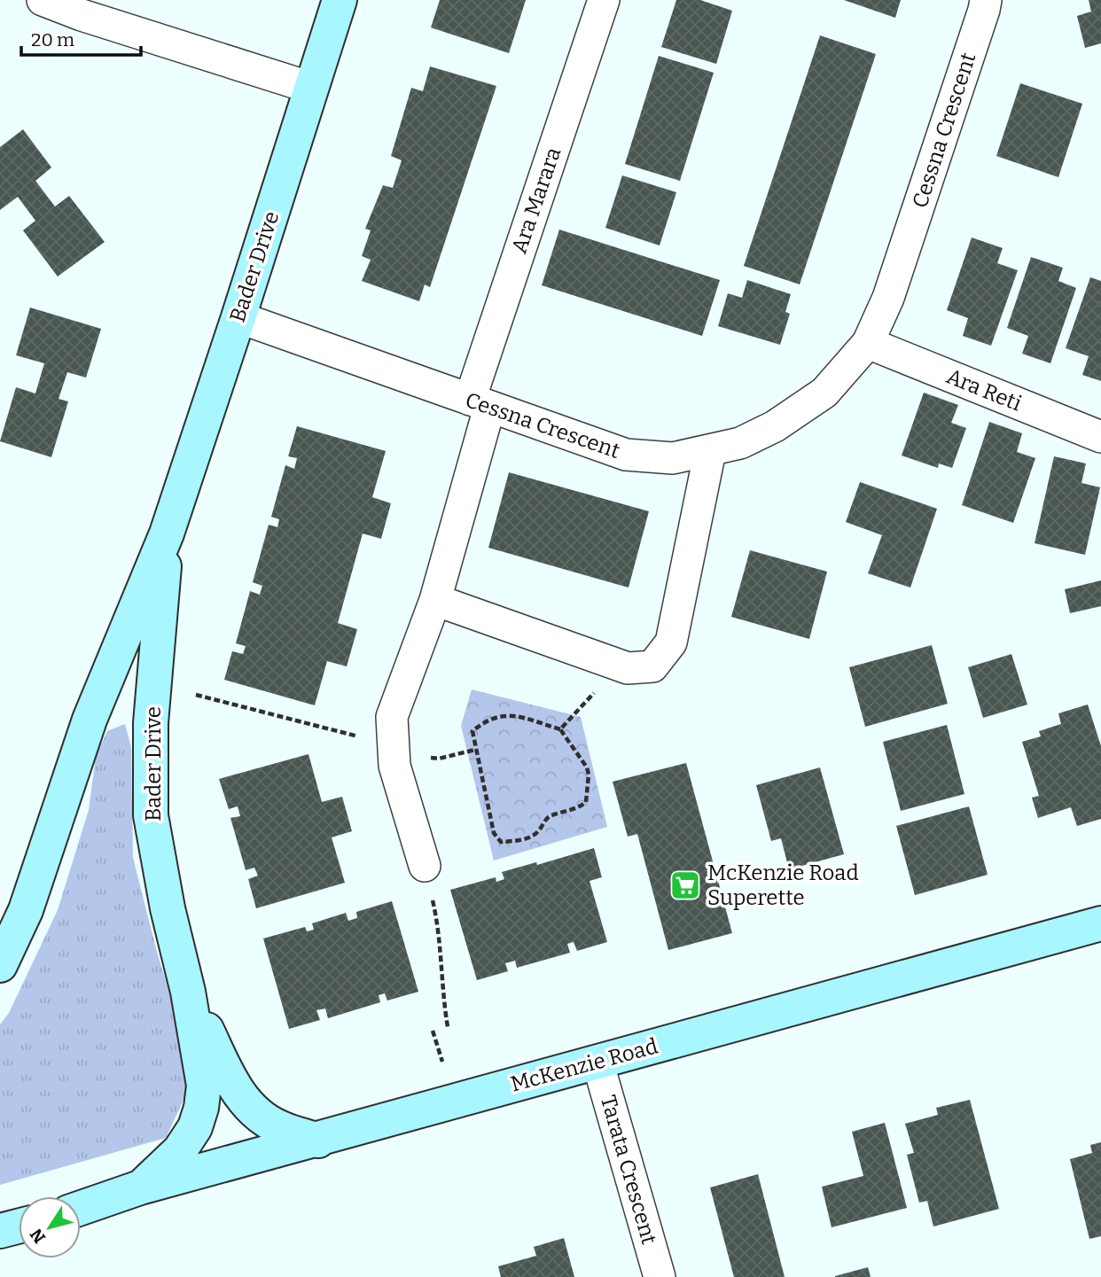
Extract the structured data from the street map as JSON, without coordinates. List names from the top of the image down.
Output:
{
  "streets": {
    "main road": ["Bader Drive", "McKenzie Road"],
    "street": [
      "Cessna Crescent",
      "Ara Marara",
      "Ara Reti",
      "Tarata Crescent"
    ]
  },
  "crossings": [
    ["Cessna Crescent", "Ara Marara"],
    ["Cessna Crescent", "Bader Drive"],
    ["Cessna Crescent", "Ara Reti"],
    ["Bader Drive", "McKenzie Road"],
    ["McKenzie Road", "Tarata Crescent"]
  ],
  "places": {
    "supermarket": ["McKenzie Road Superette"]
  },
  "scale_bar": "20 m",
  "north": "bottom left"
}
